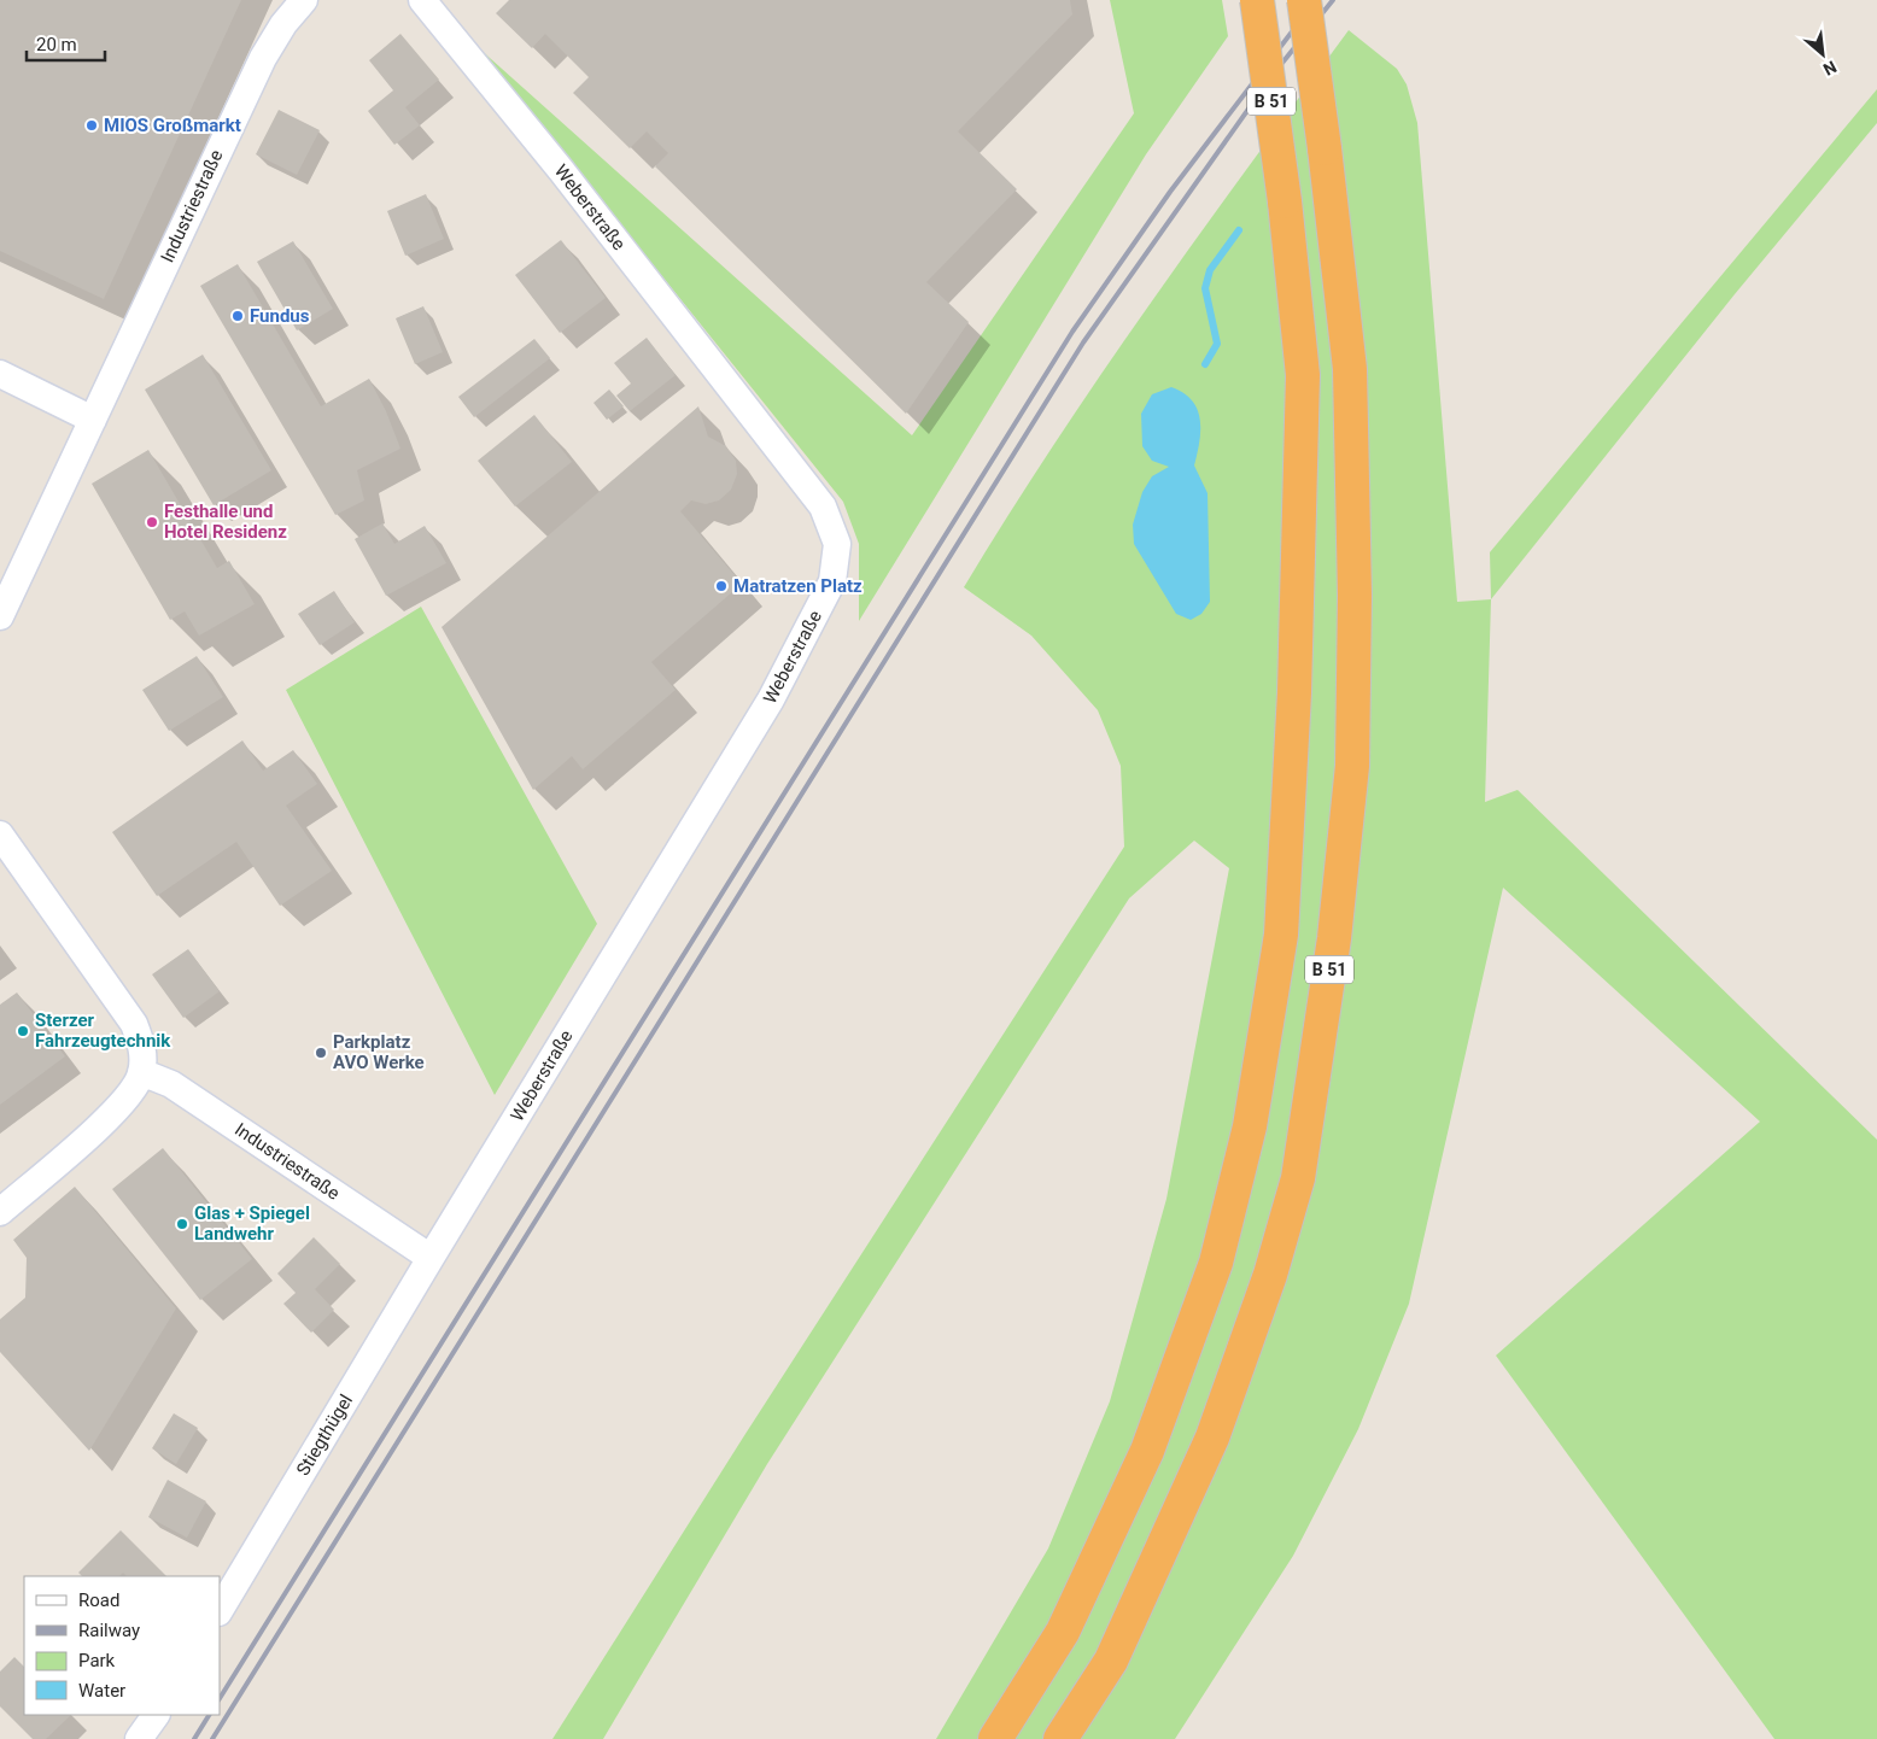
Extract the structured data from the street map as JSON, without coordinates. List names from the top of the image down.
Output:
{
  "streets": {
    "highway": ["B 51"],
    "street": ["Industriestraße", "Weberstraße", "Stiegthügel"]
  },
  "crossings": [
    ["Industriestraße", "Weberstraße"],
    ["Industriestraße", "Stiegthügel"],
    ["Weberstraße", "Stiegthügel"]
  ],
  "places": [
    "MIOS Großmarkt",
    "Fundus",
    "Festhalle und Hotel Residenz",
    "Matratzen Platz",
    "Sterzer Fahrzeugtechnik",
    "Parkplatz AVO Werke",
    "Glas + Spiegel Landwehr"
  ],
  "legend": [
    "Road",
    "Railway",
    "Park",
    "Water"
  ],
  "scale_bar": "20 m",
  "north": "bottom right"
}
